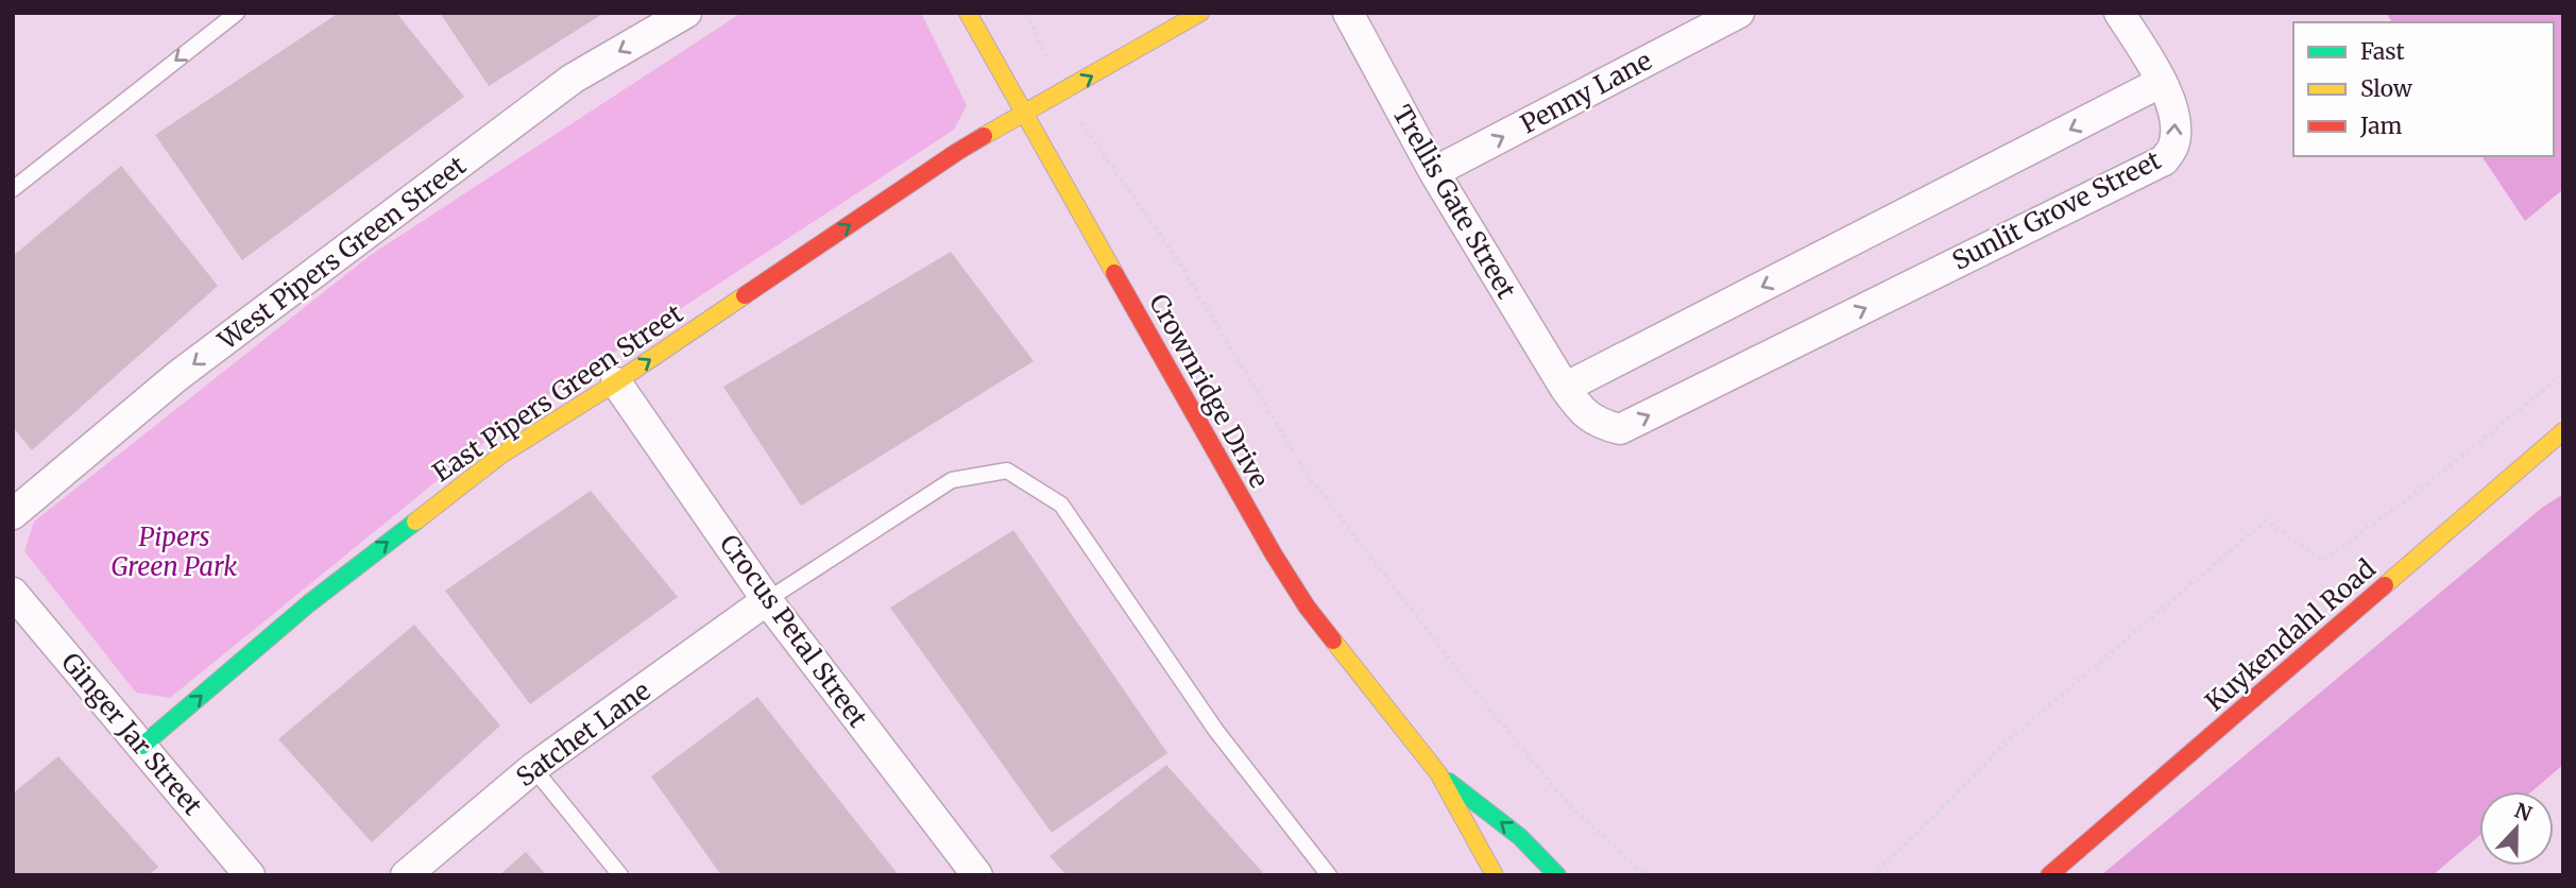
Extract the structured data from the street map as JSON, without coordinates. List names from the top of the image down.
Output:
{
  "streets": {
    "street": [
      "Penny Lane",
      "Trellis Gate Street",
      "Sunlit Grove Street",
      "West Pipers Green Street",
      "Crownridge Drive",
      "East Pipers Green Street",
      "Crocus Petal Street",
      "Kuykendahl Road",
      "Ginger Jar Street",
      "Satchet Lane"
    ]
  },
  "crossings": [
    ["Penny Lane", "Trellis Gate Street"],
    ["Trellis Gate Street", "Sunlit Grove Street"],
    ["Crownridge Drive", "East Pipers Green Street"],
    ["East Pipers Green Street", "Crocus Petal Street"],
    ["East Pipers Green Street", "Ginger Jar Street"],
    ["Crocus Petal Street", "Satchet Lane"]
  ],
  "one_way": ["West Pipers Green Street", "East Pipers Green Street"],
  "parks": ["Pipers Green Park"],
  "legend": ["Fast", "Slow", "Jam"],
  "north": "top"
}
